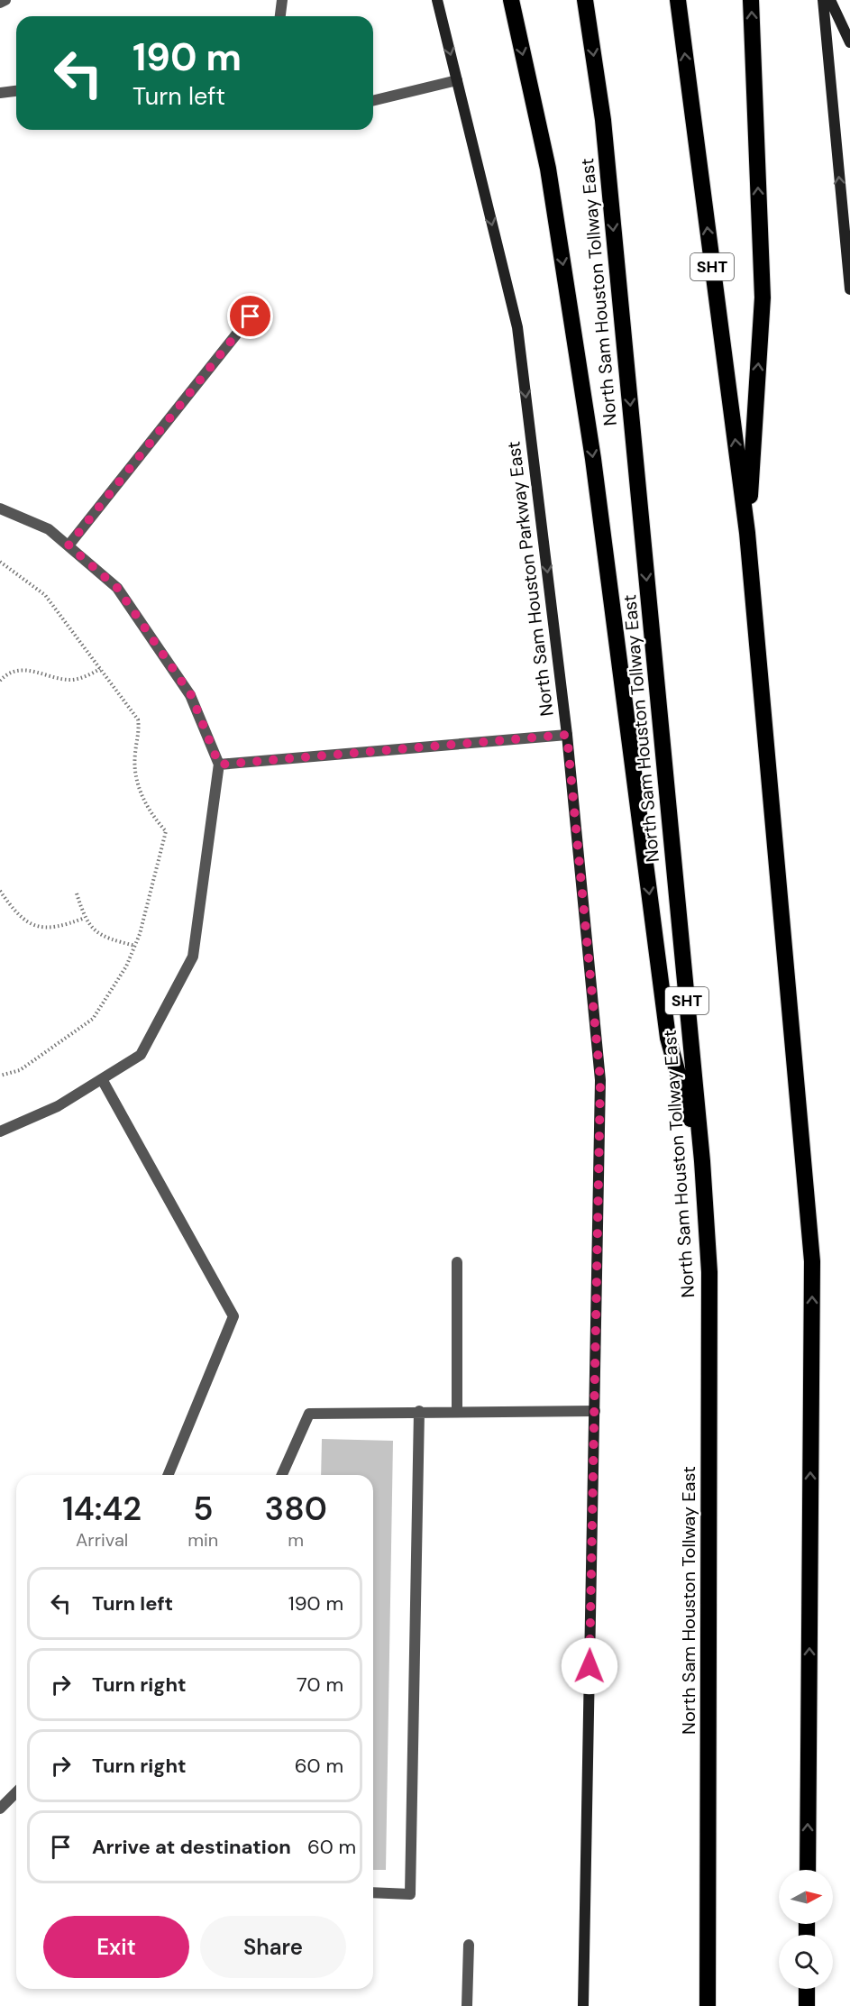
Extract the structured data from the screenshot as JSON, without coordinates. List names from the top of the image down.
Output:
{
  "streets": {
    "highway": ["SHT", "North Sam Houston Tollway East"],
    "main road": ["North Sam Houston Parkway East"]
  },
  "one_way": ["North Sam Houston Parkway East"],
  "north": "right",
  "page": {
    "turn": ["190 m", "Turn left"],
    "eta": [
      "14:42",
      "Arrival",
      "5",
      "min",
      "380",
      "m"
    ],
    "list": [
      {
        "name": "Turn left",
        "value": "190 m"
      },
      {
        "name": "Turn right",
        "value": "70 m"
      },
      {
        "name": "Turn right",
        "value": "60 m"
      },
      {
        "name": "Arrive at destination",
        "value": "60 m"
      }
    ],
    "buttons": ["Exit", "Share"]
  }
}
